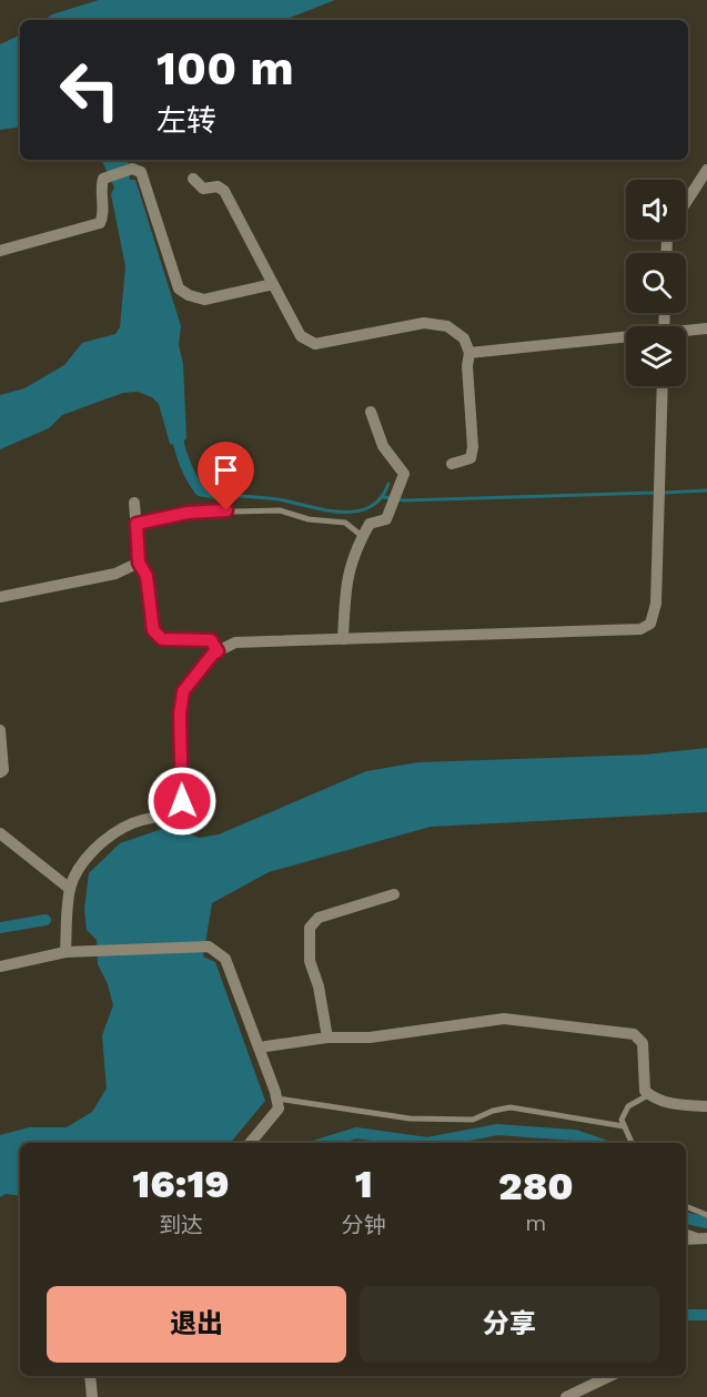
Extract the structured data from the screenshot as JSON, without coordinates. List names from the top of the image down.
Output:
{
  "page": {
    "turn": ["100 m", "左转"],
    "eta": [
      "16:19",
      "到达",
      "1",
      "分钟",
      "280",
      "m"
    ],
    "buttons": ["退出", "分享"]
  }
}
